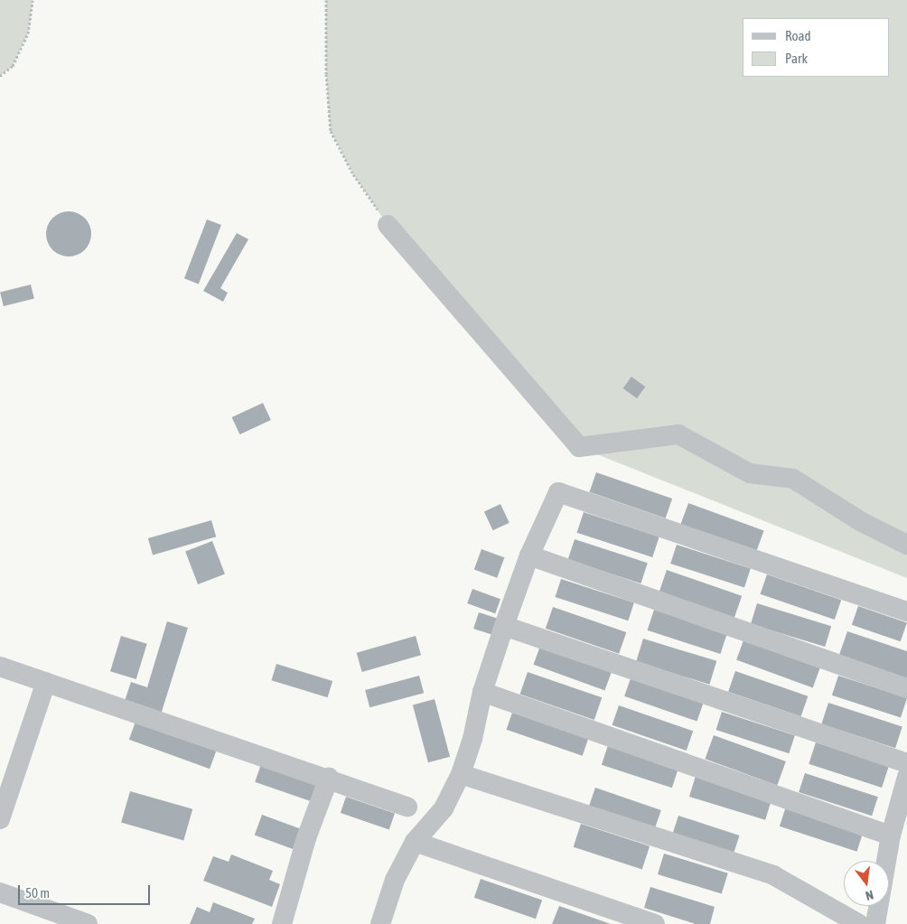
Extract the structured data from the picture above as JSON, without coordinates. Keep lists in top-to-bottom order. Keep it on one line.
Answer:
{"legend":["Road","Park"],"scale_bar":"50 m","north":"bottom"}
